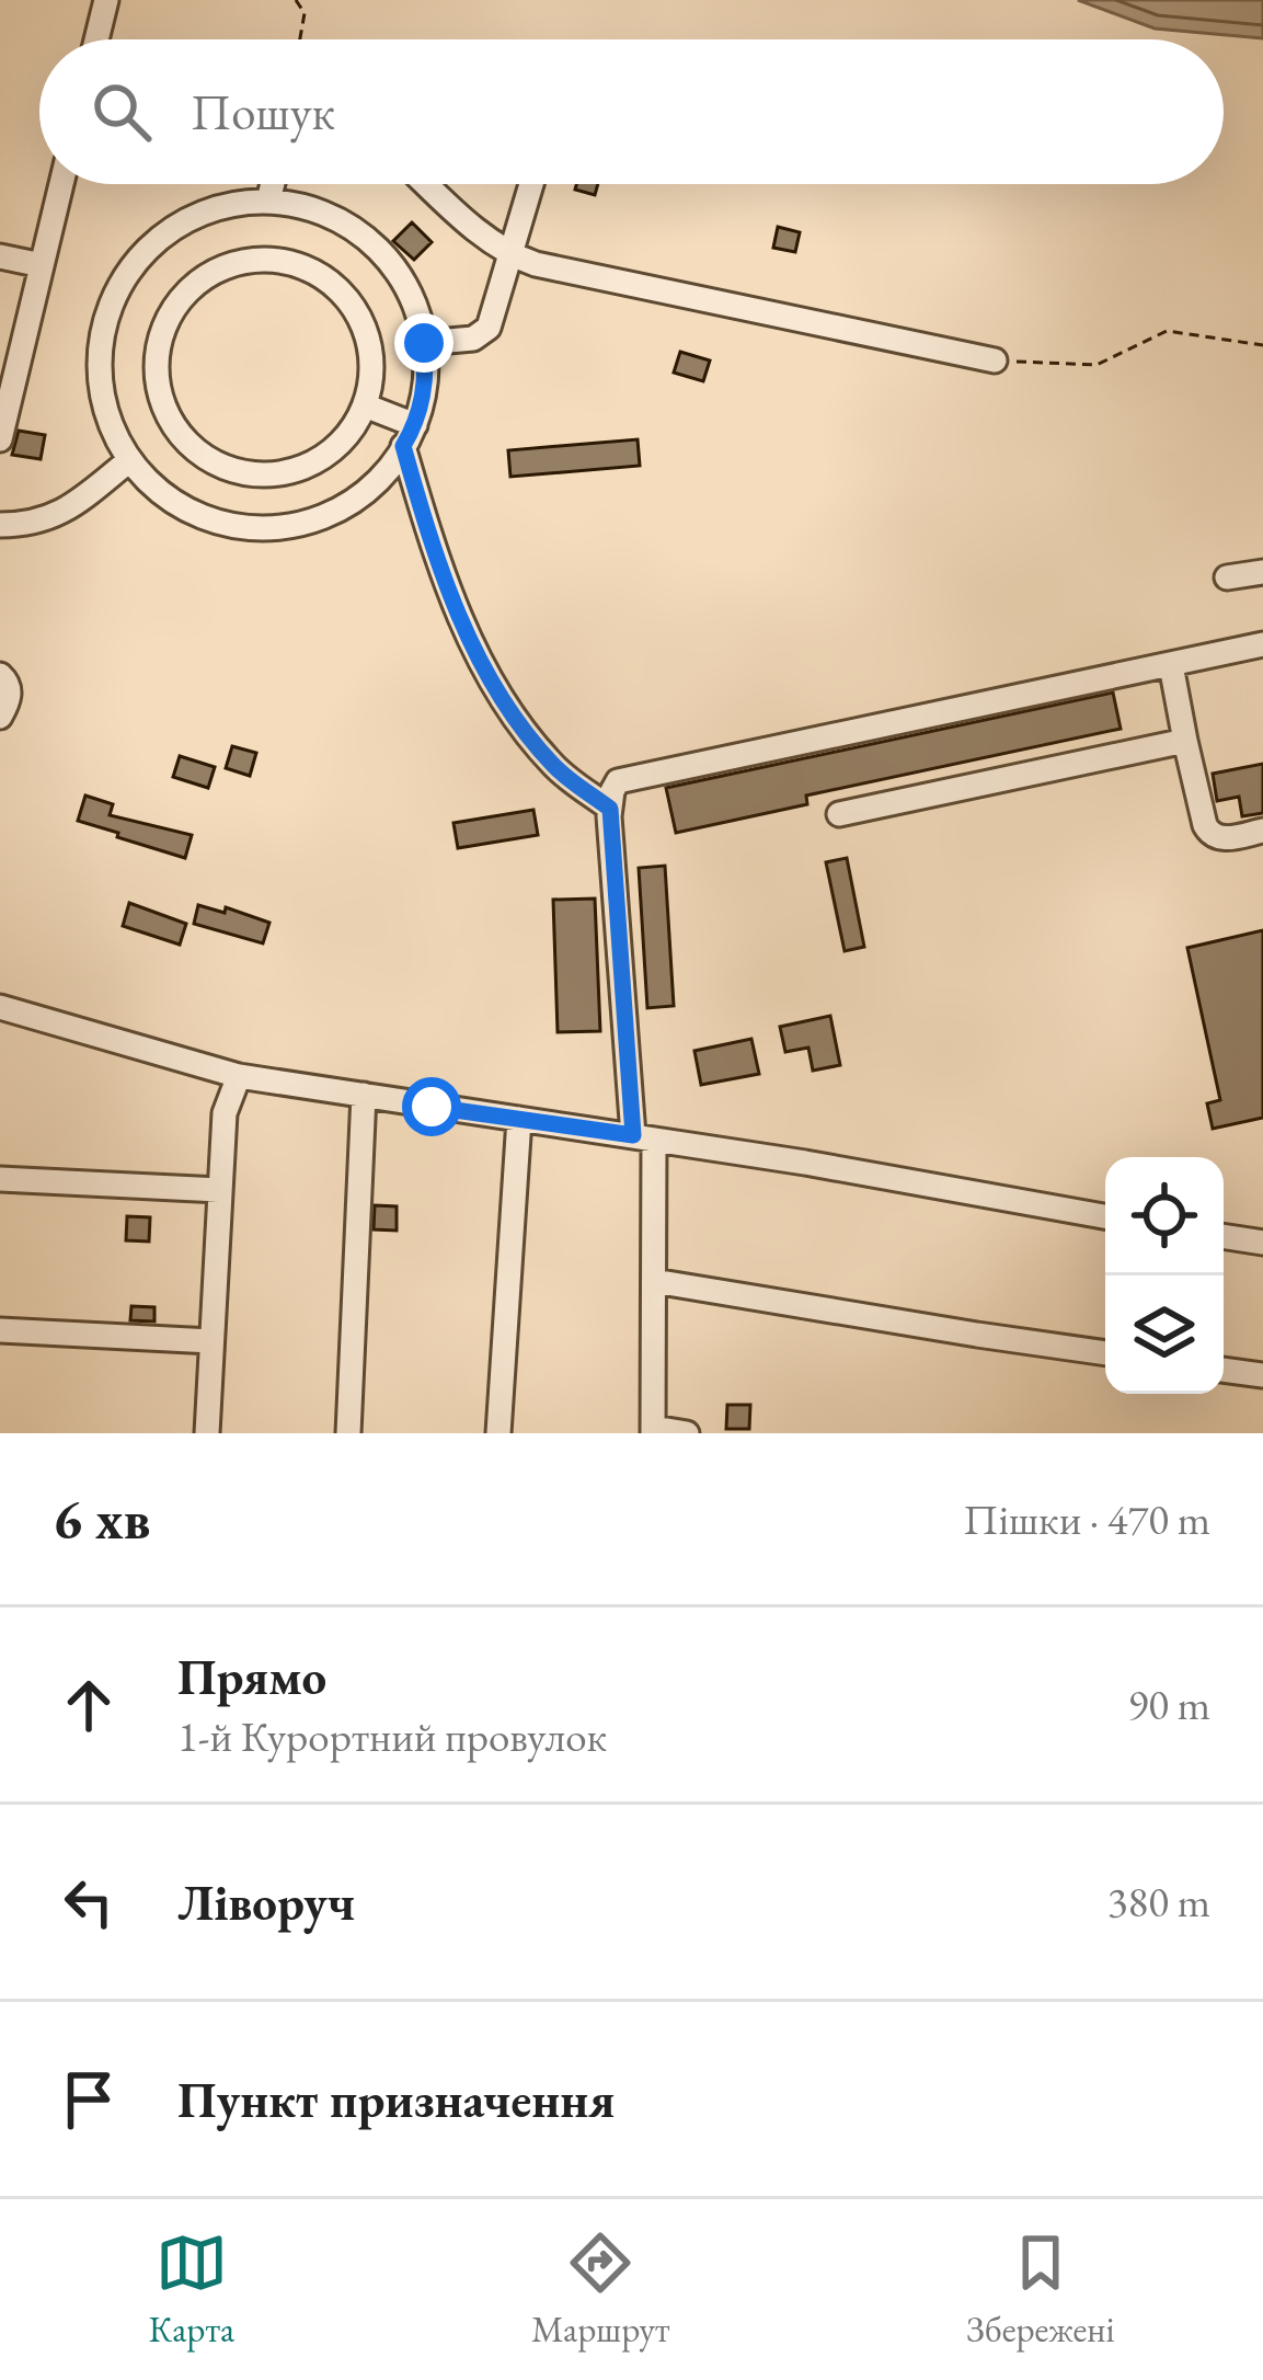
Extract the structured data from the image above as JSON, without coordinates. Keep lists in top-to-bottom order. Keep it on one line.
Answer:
{"page":{"search":"Пошук","heading":["6 хв","Пішки · 470 m"],"list":[["Прямо","1-й Курортний провулок","90 m"],["Ліворуч","380 m"],"Пункт призначення"],"nav":["Карта","Маршрут","Збережені"]}}
